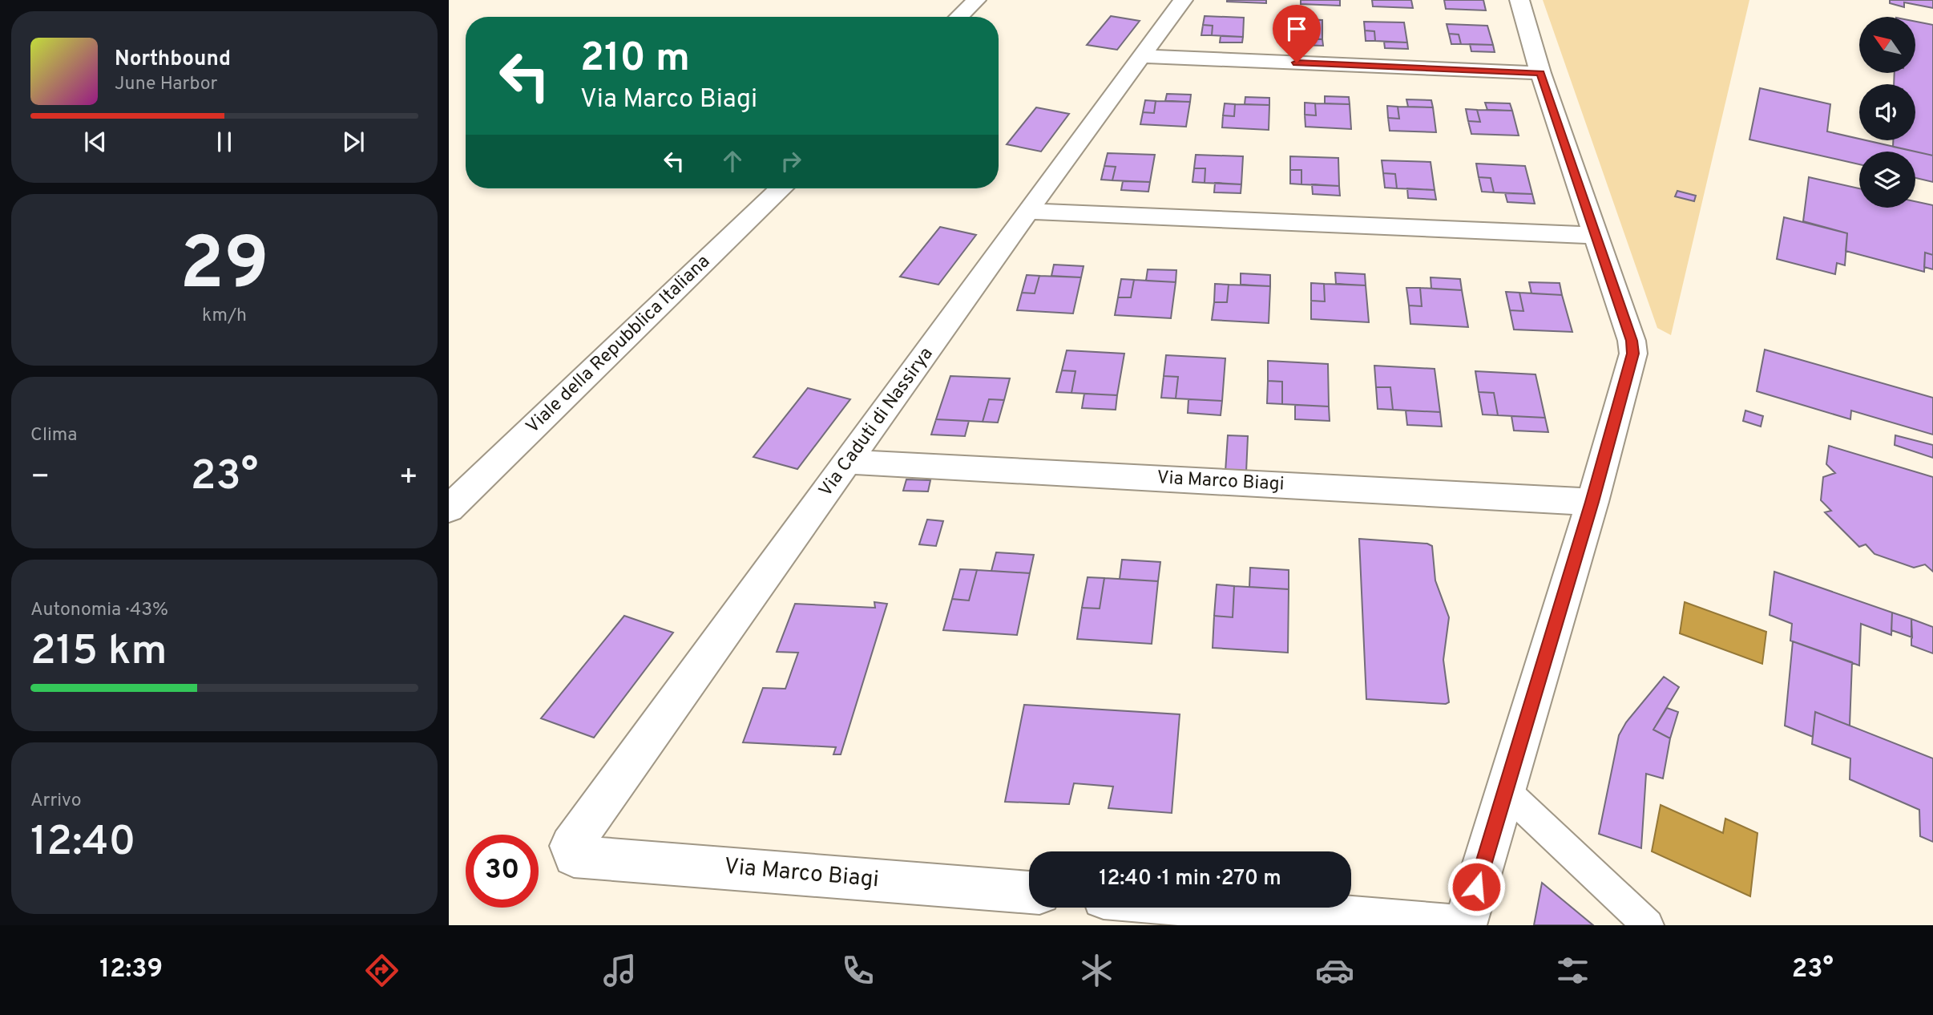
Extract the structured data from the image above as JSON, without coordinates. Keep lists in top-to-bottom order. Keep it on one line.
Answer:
{"streets":{"street":["Viale della Repubblica Italiana","Via Caduti di Nassirya","Via Marco Biagi"]},"crossings":[["Via Caduti di Nassirya","Via Marco Biagi"]],"north":"top left","page":{"turn":["210 m","Via Marco Biagi"],"song":["Northbound","June Harbor"],"tile":[["29","km/h"],"Clima",["Autonomia · 43%","215 km"],["Arrivo","12:40"]],"heat":["−","23°","+"],"limit":"30","trip":"12:40 · 1 min · 270 m","tabs":["12:39","23°"]}}
